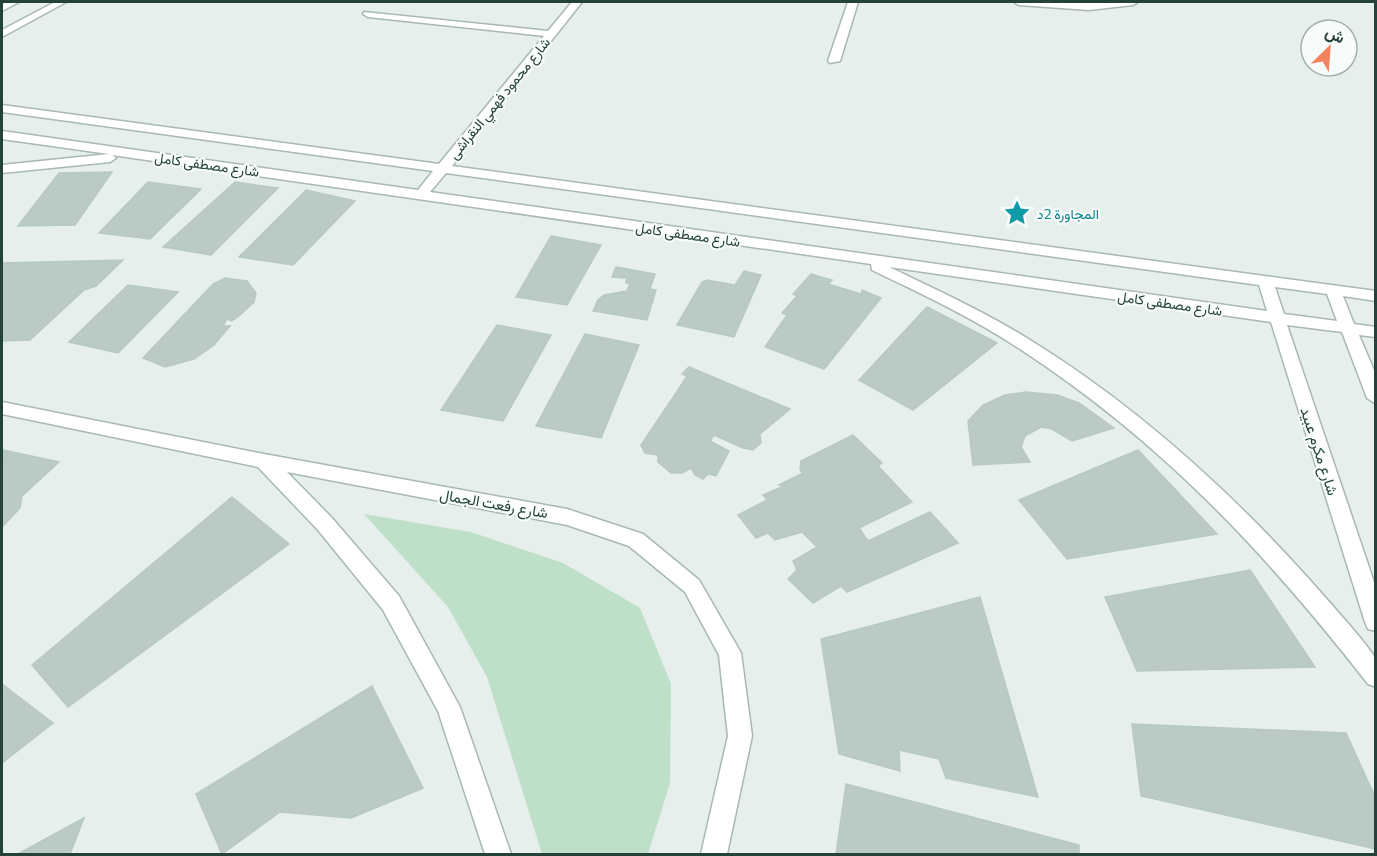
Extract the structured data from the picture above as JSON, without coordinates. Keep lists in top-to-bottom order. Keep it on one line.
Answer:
{"streets":{"street":["شارع محمود فهمي النقراشى","شارع مصطفى كامل","شارع مكرم عبيد","شارع رفعت الجمال"]},"crossings":[["شارع محمود فهمي النقراشى","شارع مصطفى كامل"],["شارع مصطفى كامل","شارع مكرم عبيد"]],"places":{"place":["المجاورة 2د"]},"north":"top right"}
